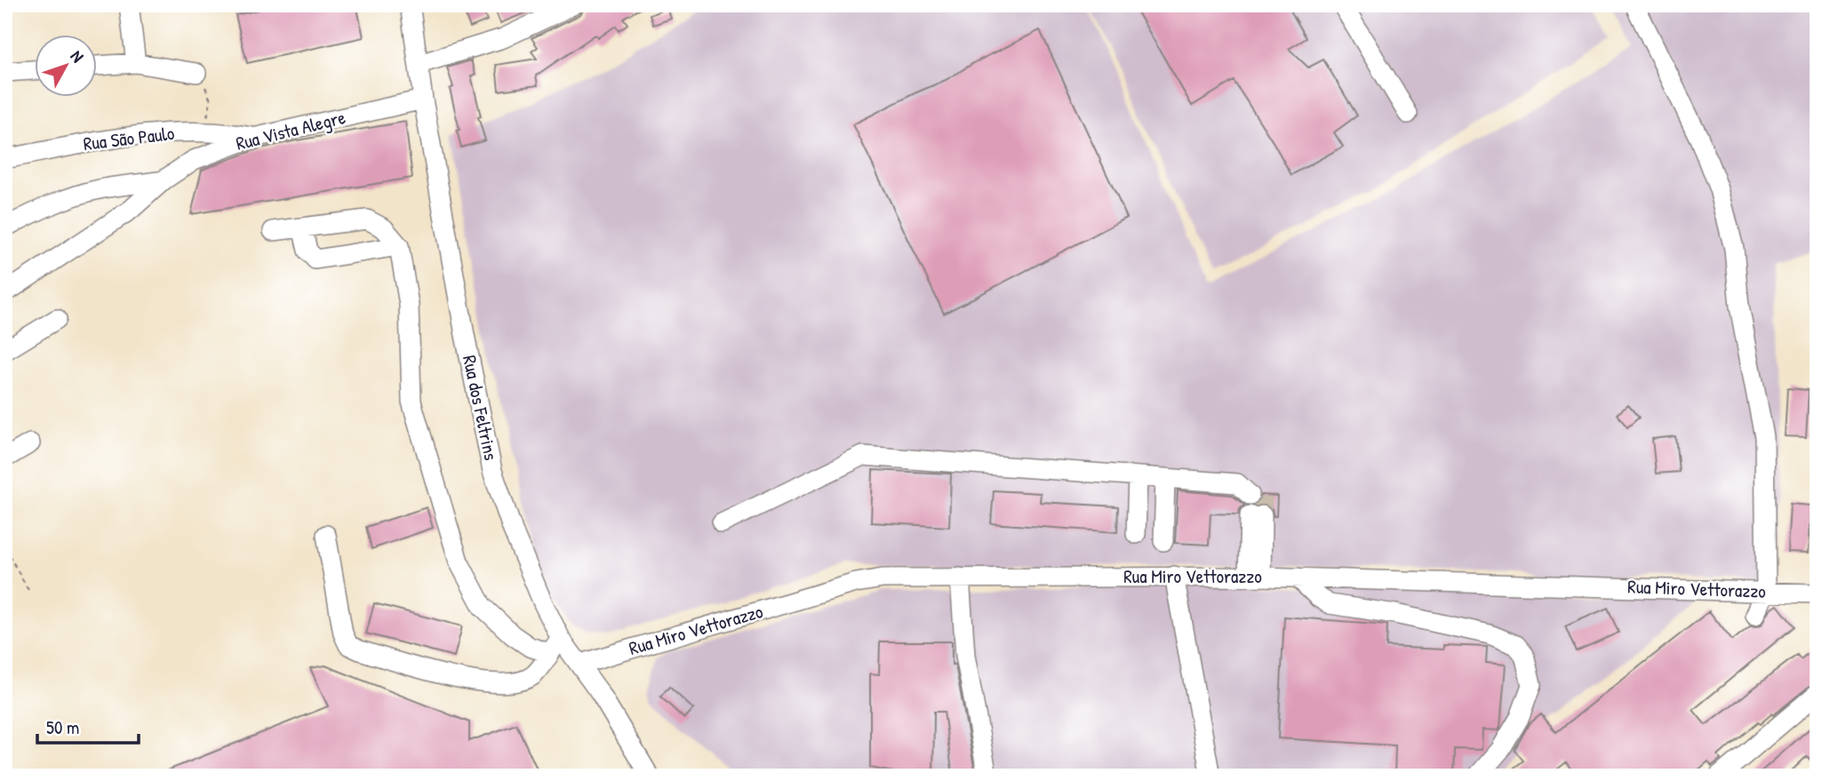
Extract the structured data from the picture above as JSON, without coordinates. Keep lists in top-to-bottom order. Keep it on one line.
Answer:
{"streets":{"street":["Rua Vista Alegre","Rua São Paulo","Rua dos Feltrins","Rua Miro Vettorazzo"]},"crossings":[["Rua Vista Alegre","Rua São Paulo"],["Rua Vista Alegre","Rua dos Feltrins"],["Rua dos Feltrins","Rua Miro Vettorazzo"]],"scale_bar":"50 m","north":"top right"}
